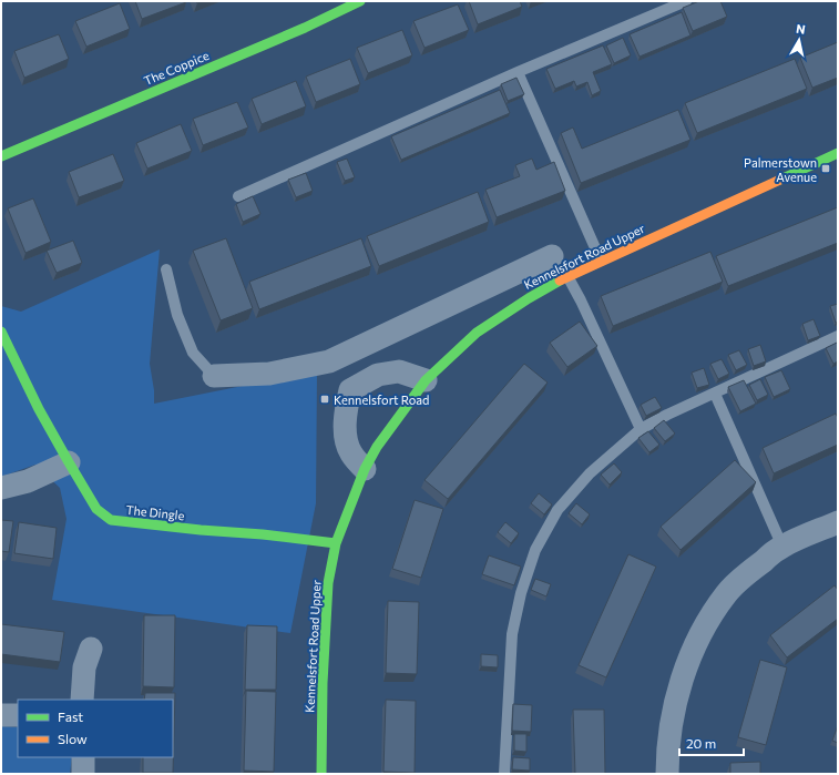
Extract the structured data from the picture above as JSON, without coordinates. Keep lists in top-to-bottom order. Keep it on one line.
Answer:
{"streets":{"street":["The Coppice","Kennelsfort Road Upper","The Dingle"]},"crossings":[["Kennelsfort Road Upper","The Dingle"]],"places":{"transit":["Palmerstown Avenue","Kennelsfort Road"]},"legend":["Fast","Slow"],"scale_bar":"20 m","north":"top"}
